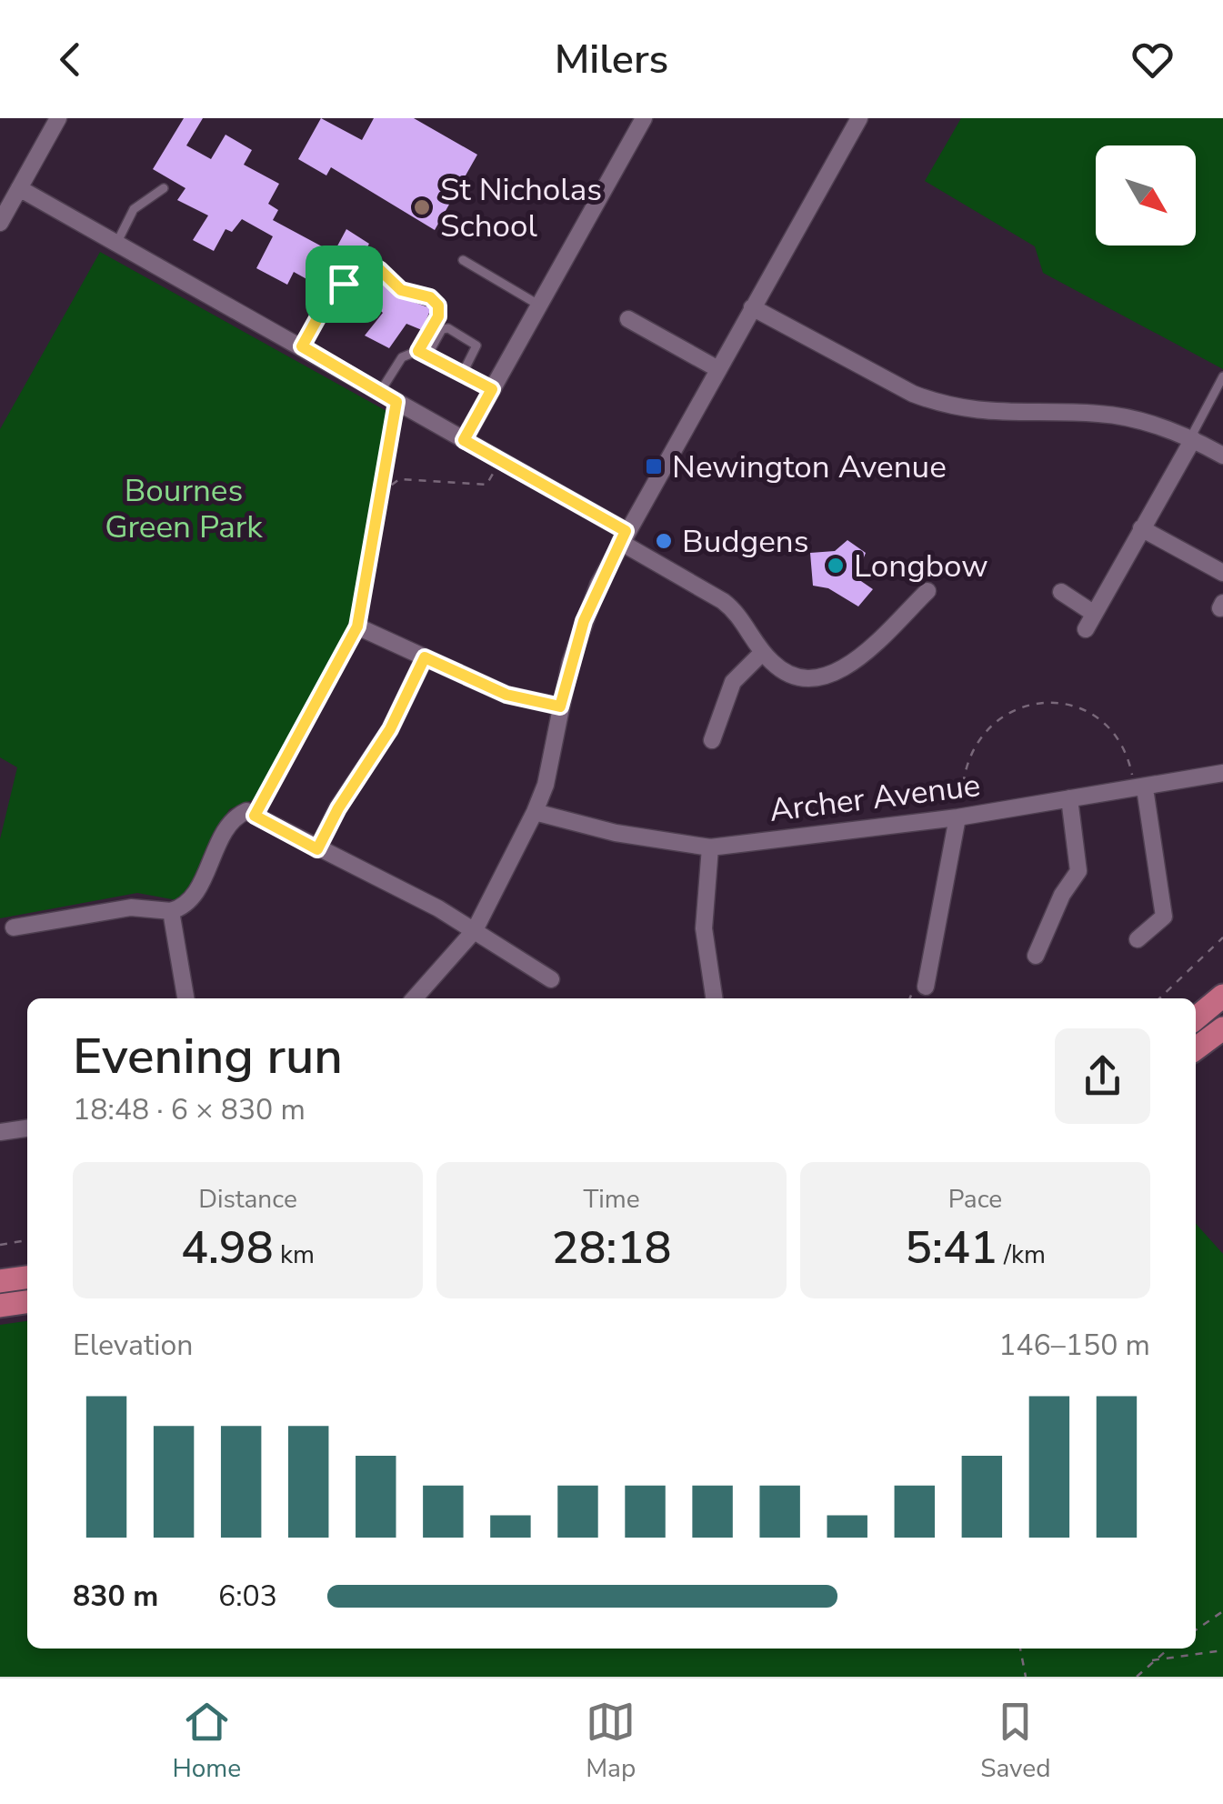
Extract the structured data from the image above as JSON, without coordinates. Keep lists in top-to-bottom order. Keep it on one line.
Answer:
{"streets":{"street":["Archer Avenue"]},"parks":["Bournes Green Park"],"places":{"other":["St Nicholas School","Budgens","Longbow"],"transit":["Newington Avenue"]},"north":"bottom right","page":{"header":"Milers","heading":["Evening run","18:48 · 6 × 830 m"],"stats":[["Distance","4.98 km"],["Time","28:18"],["Pace","5:41 /km"]],"chart":["Elevation","146–150 m"],"list":[{"name":"830 m","note":"6:03"}],"tabs":["Home","Map","Saved"]}}
